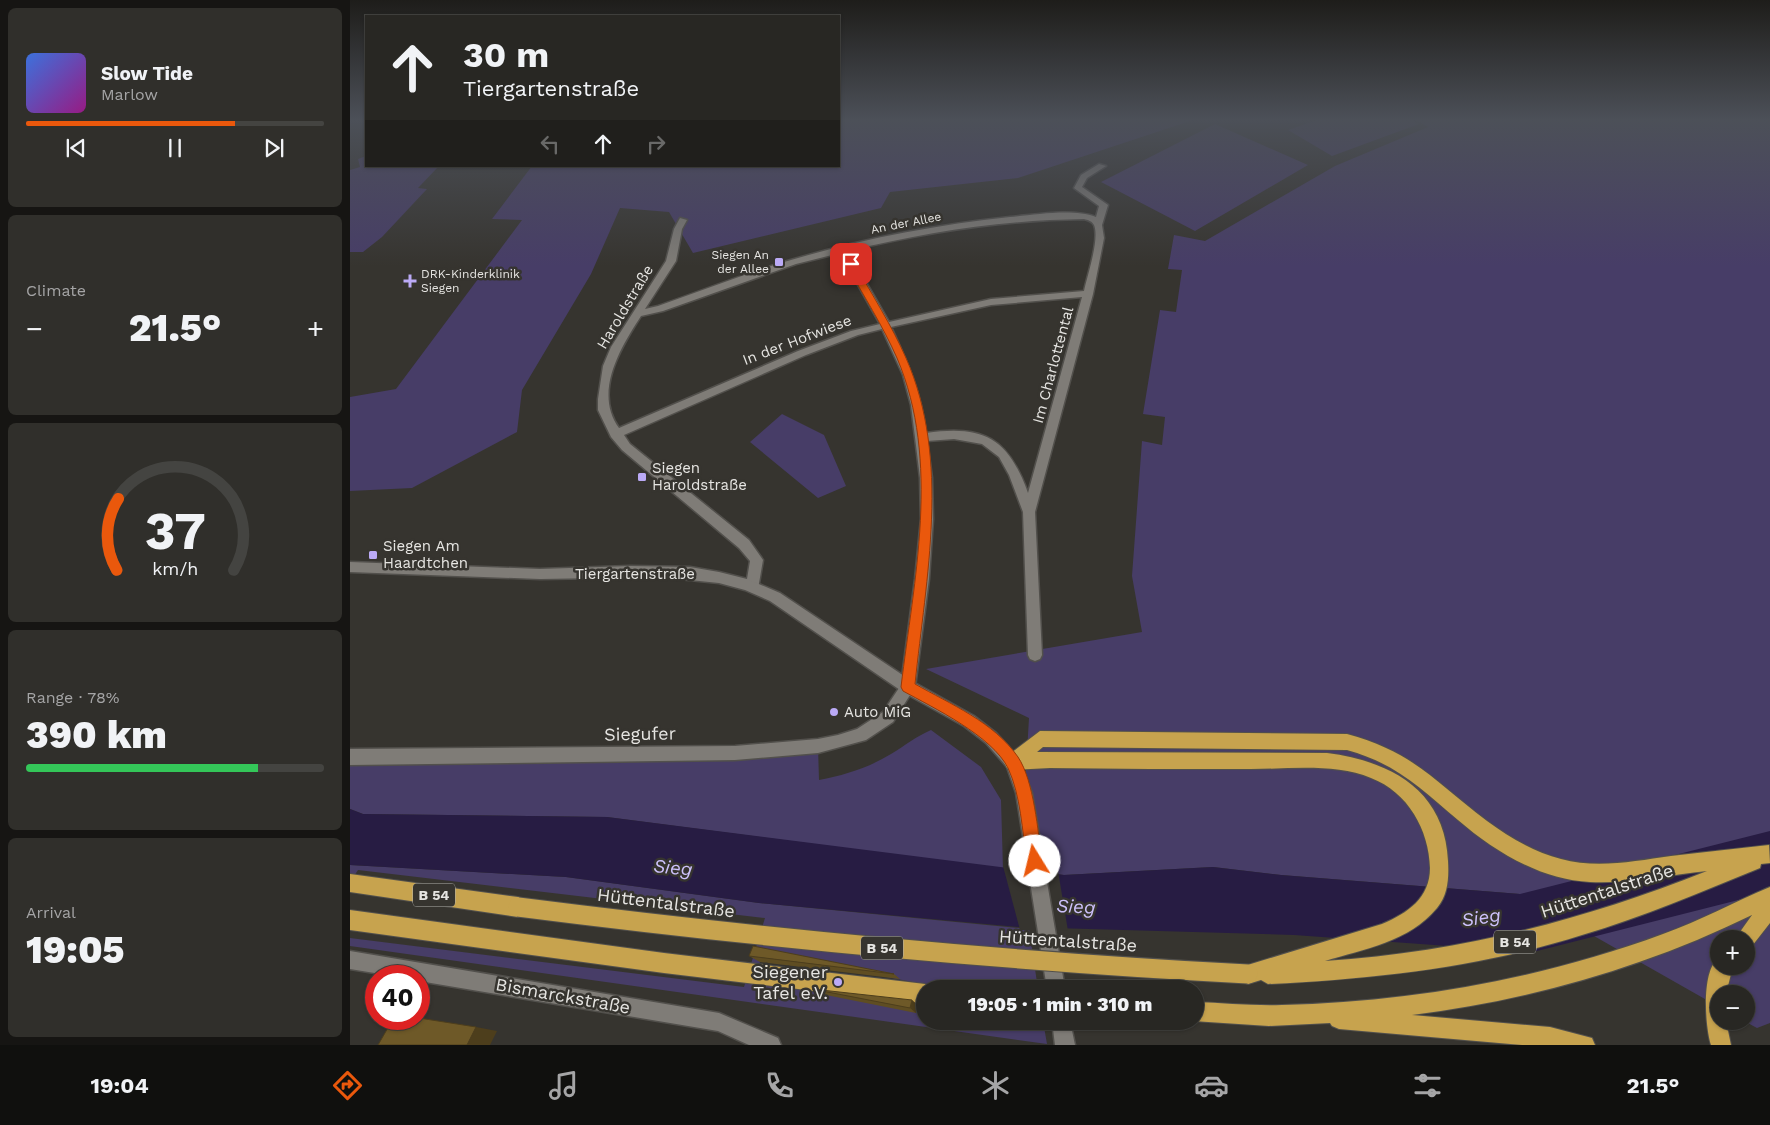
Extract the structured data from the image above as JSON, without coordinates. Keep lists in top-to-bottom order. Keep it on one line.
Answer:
{"streets":{"highway":["Hüttentalstraße","B 54"],"street":["An der Allee","Haroldstraße","In der Hofwiese","Im Charlottental","Tiergartenstraße","Siegufer","Bismarckstraße"]},"crossings":[["An der Allee","Haroldstraße"],["An der Allee","Im Charlottental"],["Haroldstraße","In der Hofwiese"],["Haroldstraße","Tiergartenstraße"],["In der Hofwiese","Im Charlottental"],["Tiergartenstraße","Siegufer"]],"water":["Sieg"],"places":{"transit":["Siegen An der Allee","Siegen Haroldstraße","Siegen Am Haardtchen"],"health":["DRK-Kinderklinik Siegen"],"other":["Auto MiG","Siegener Tafel e.V."]},"page":{"turn":["30 m","Tiergartenstraße"],"song":["Slow Tide","Marlow"],"tile":["Climate",["Range · 78%","390 km"],["Arrival","19:05"]],"heat":["−","21.5°","+"],"map_buttons":["+","−"],"limit":"40","trip":"19:05 · 1 min · 310 m","tabs":["19:04","21.5°"],"gauge":["37","km/h"]}}
